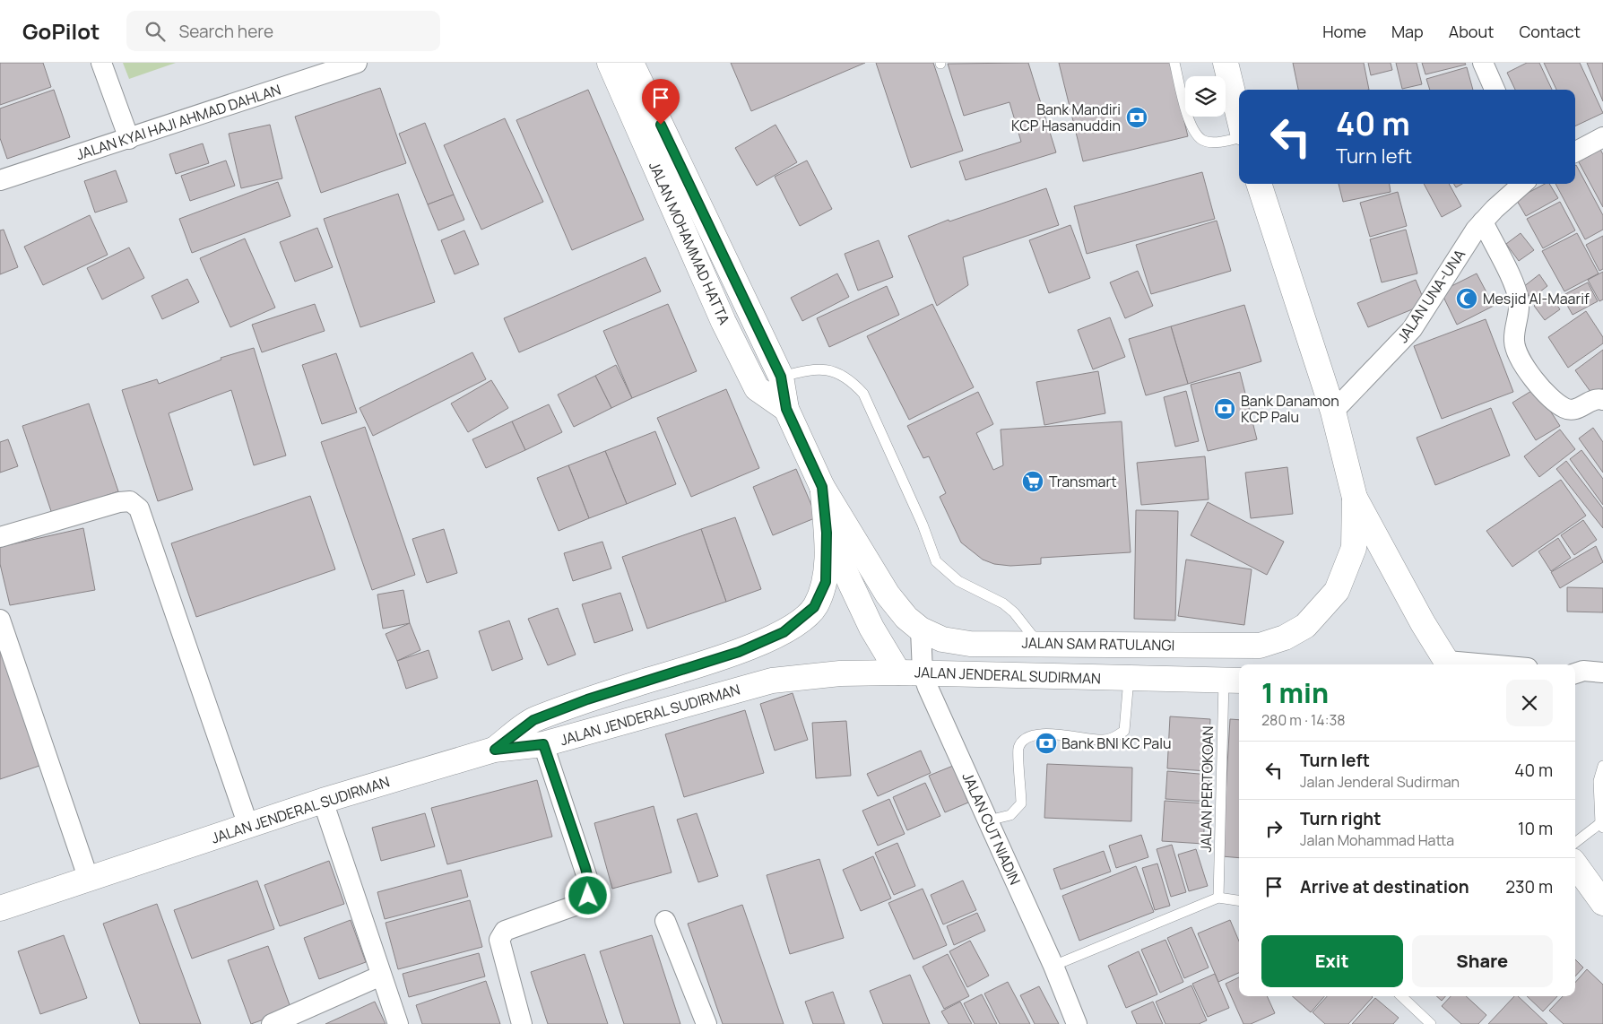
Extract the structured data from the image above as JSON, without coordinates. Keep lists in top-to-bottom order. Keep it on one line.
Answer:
{"streets":{"main road":["JALAN MOHAMMAD HATTA","JALAN SAM RATULANGI","JALAN JENDERAL SUDIRMAN"],"street":["JALAN KYAI HAJI AHMAD DAHLAN","JALAN UNA-UNA","JALAN CUT NIADIN"],"lane":["JALAN PERTOKOAN"]},"crossings":[["JALAN MOHAMMAD HATTA","JALAN SAM RATULANGI"],["JALAN MOHAMMAD HATTA","JALAN JENDERAL SUDIRMAN"],["JALAN SAM RATULANGI","JALAN CUT NIADIN"],["JALAN JENDERAL SUDIRMAN","JALAN PERTOKOAN"],["JALAN JENDERAL SUDIRMAN","JALAN CUT NIADIN"]],"places":{"bank":["Bank Mandiri KCP Hasanuddin","Bank Danamon KCP Palu","Bank BNI KC Palu"],"mosque":["Mesjid Al-Maarif"],"supermarket":["Transmart"]},"page":{"header":"GoPilot","search":"Search here","nav":["Home","Map","About","Contact"],"turn":["40 m","Turn left"],"heading":["1 min","280 m · 14:38"],"list":[{"name":"Turn left","note":"Jalan Jenderal Sudirman","value":"40 m"},{"name":"Turn right","note":"Jalan Mohammad Hatta","value":"10 m"},{"name":"Arrive at destination","value":"230 m"}],"buttons":["Exit","Share"]}}
